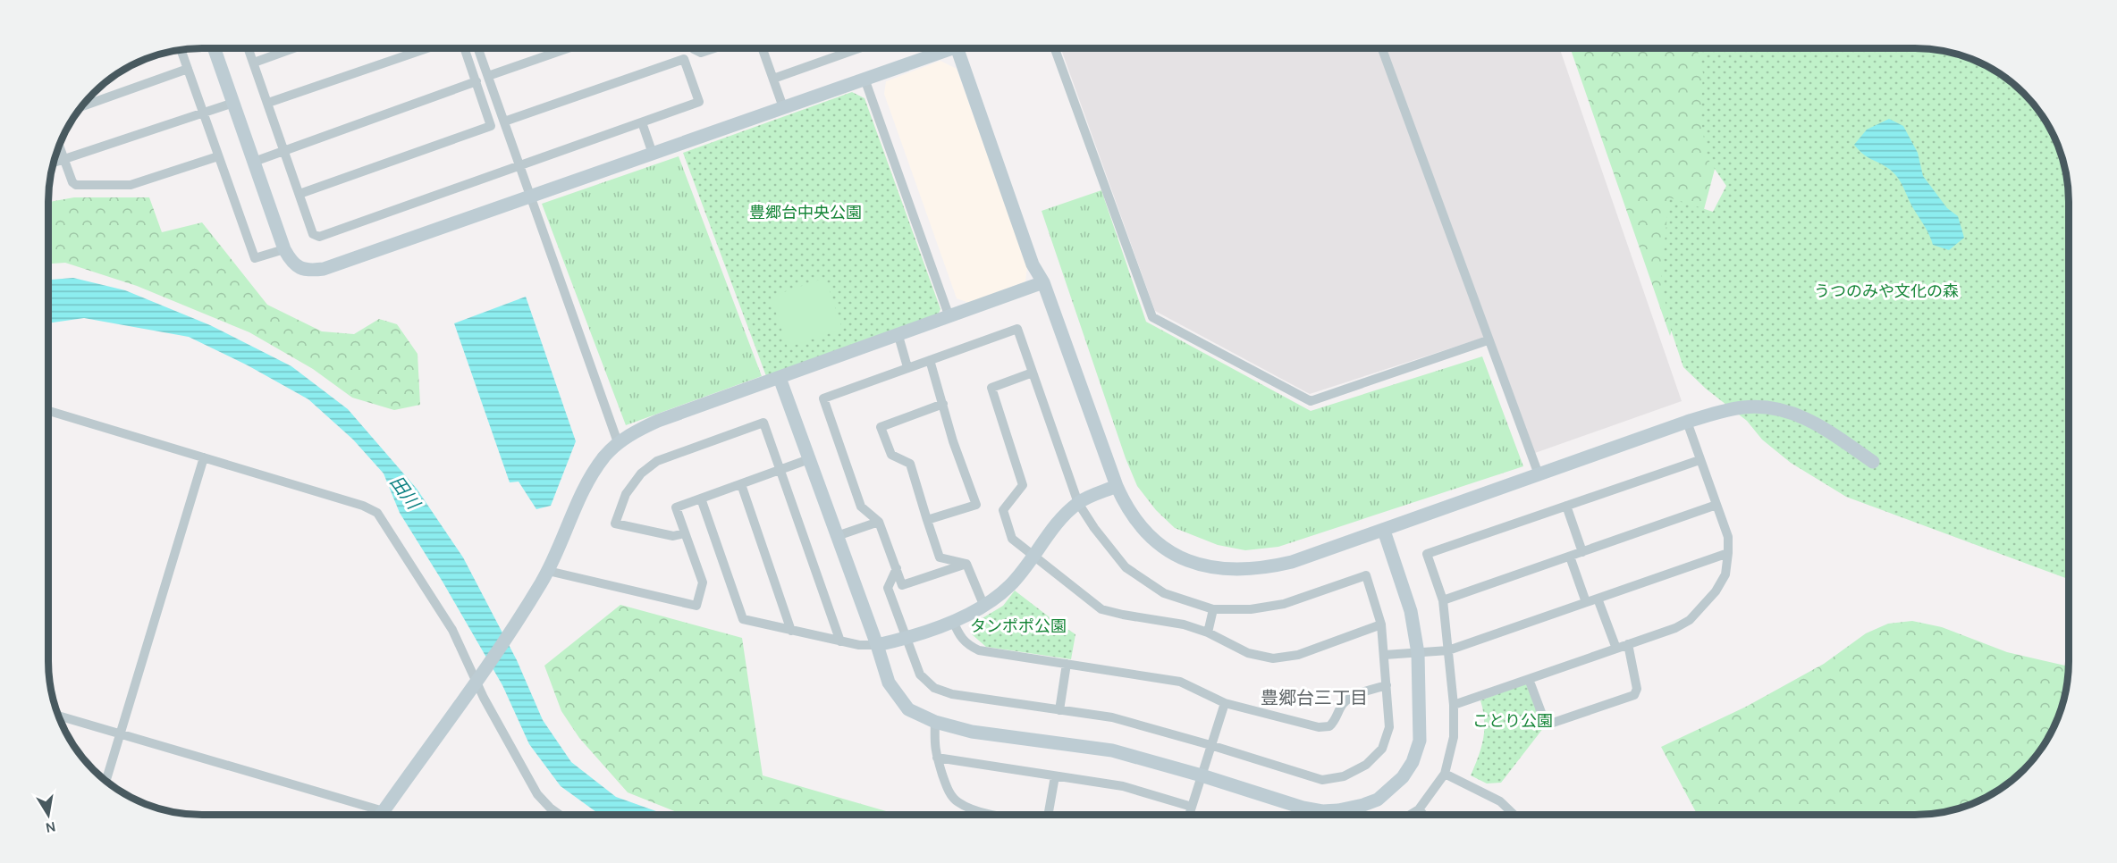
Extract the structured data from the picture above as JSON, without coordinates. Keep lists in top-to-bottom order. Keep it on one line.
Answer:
{"districts":["豊郷台三丁目"],"water":["田川"],"parks":["豊郷台中央公園","うつのみや文化の森","タンポポ公園","ことり公園"],"north":"bottom"}
